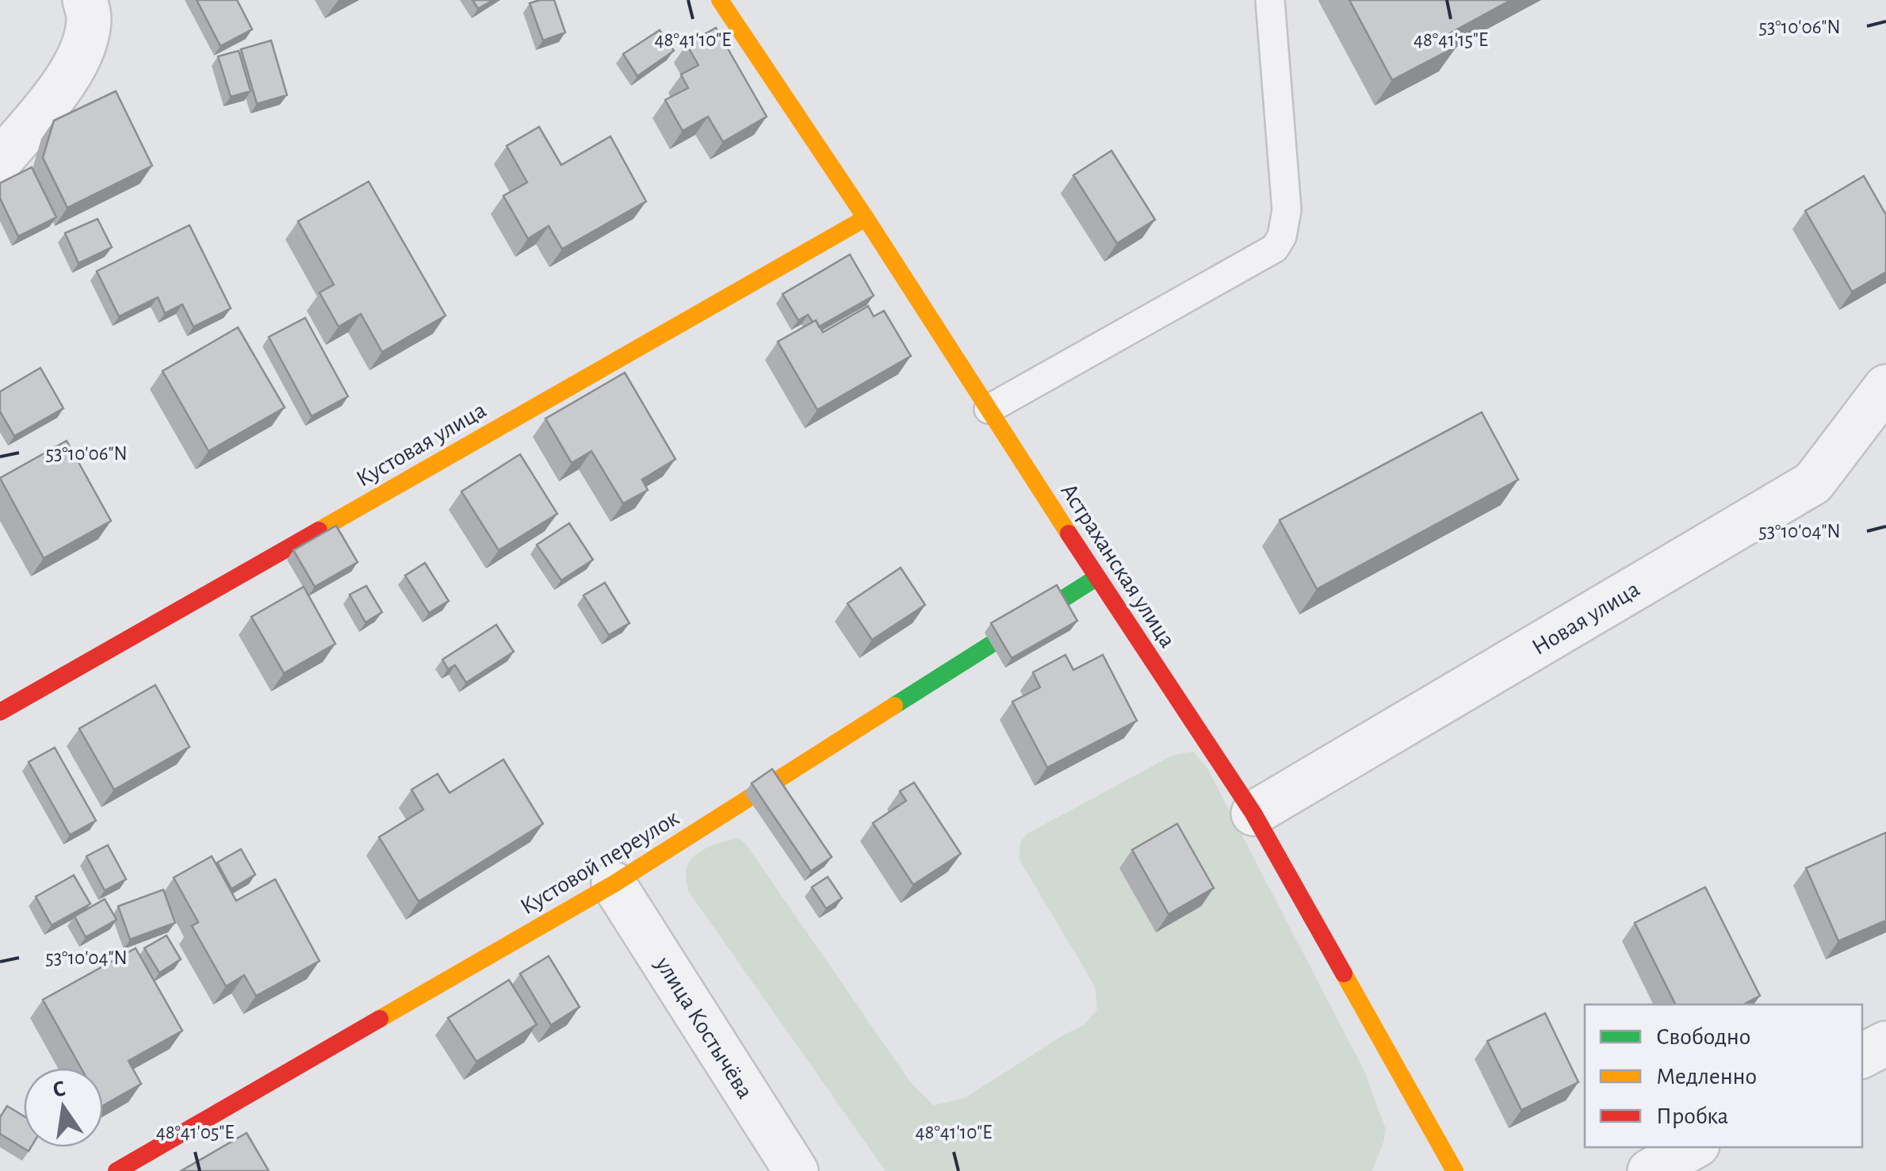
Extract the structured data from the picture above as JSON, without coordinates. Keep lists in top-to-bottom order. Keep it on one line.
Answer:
{"streets":{"street":["Кустовая улица","Астраханская улица","Новая улица","Кустовой переулок","улица Костычёва"]},"crossings":[["Кустовая улица","Астраханская улица"],["Астраханская улица","Новая улица"],["Астраханская улица","Кустовой переулок"],["Кустовой переулок","улица Костычёва"]],"legend":["Свободно","Медленно","Пробка"],"north":"top","coordinates":["53°10'06\"N","48°41'10\"E","48°41'15\"E","53°10'04\"N","48°41'05\"E"]}
